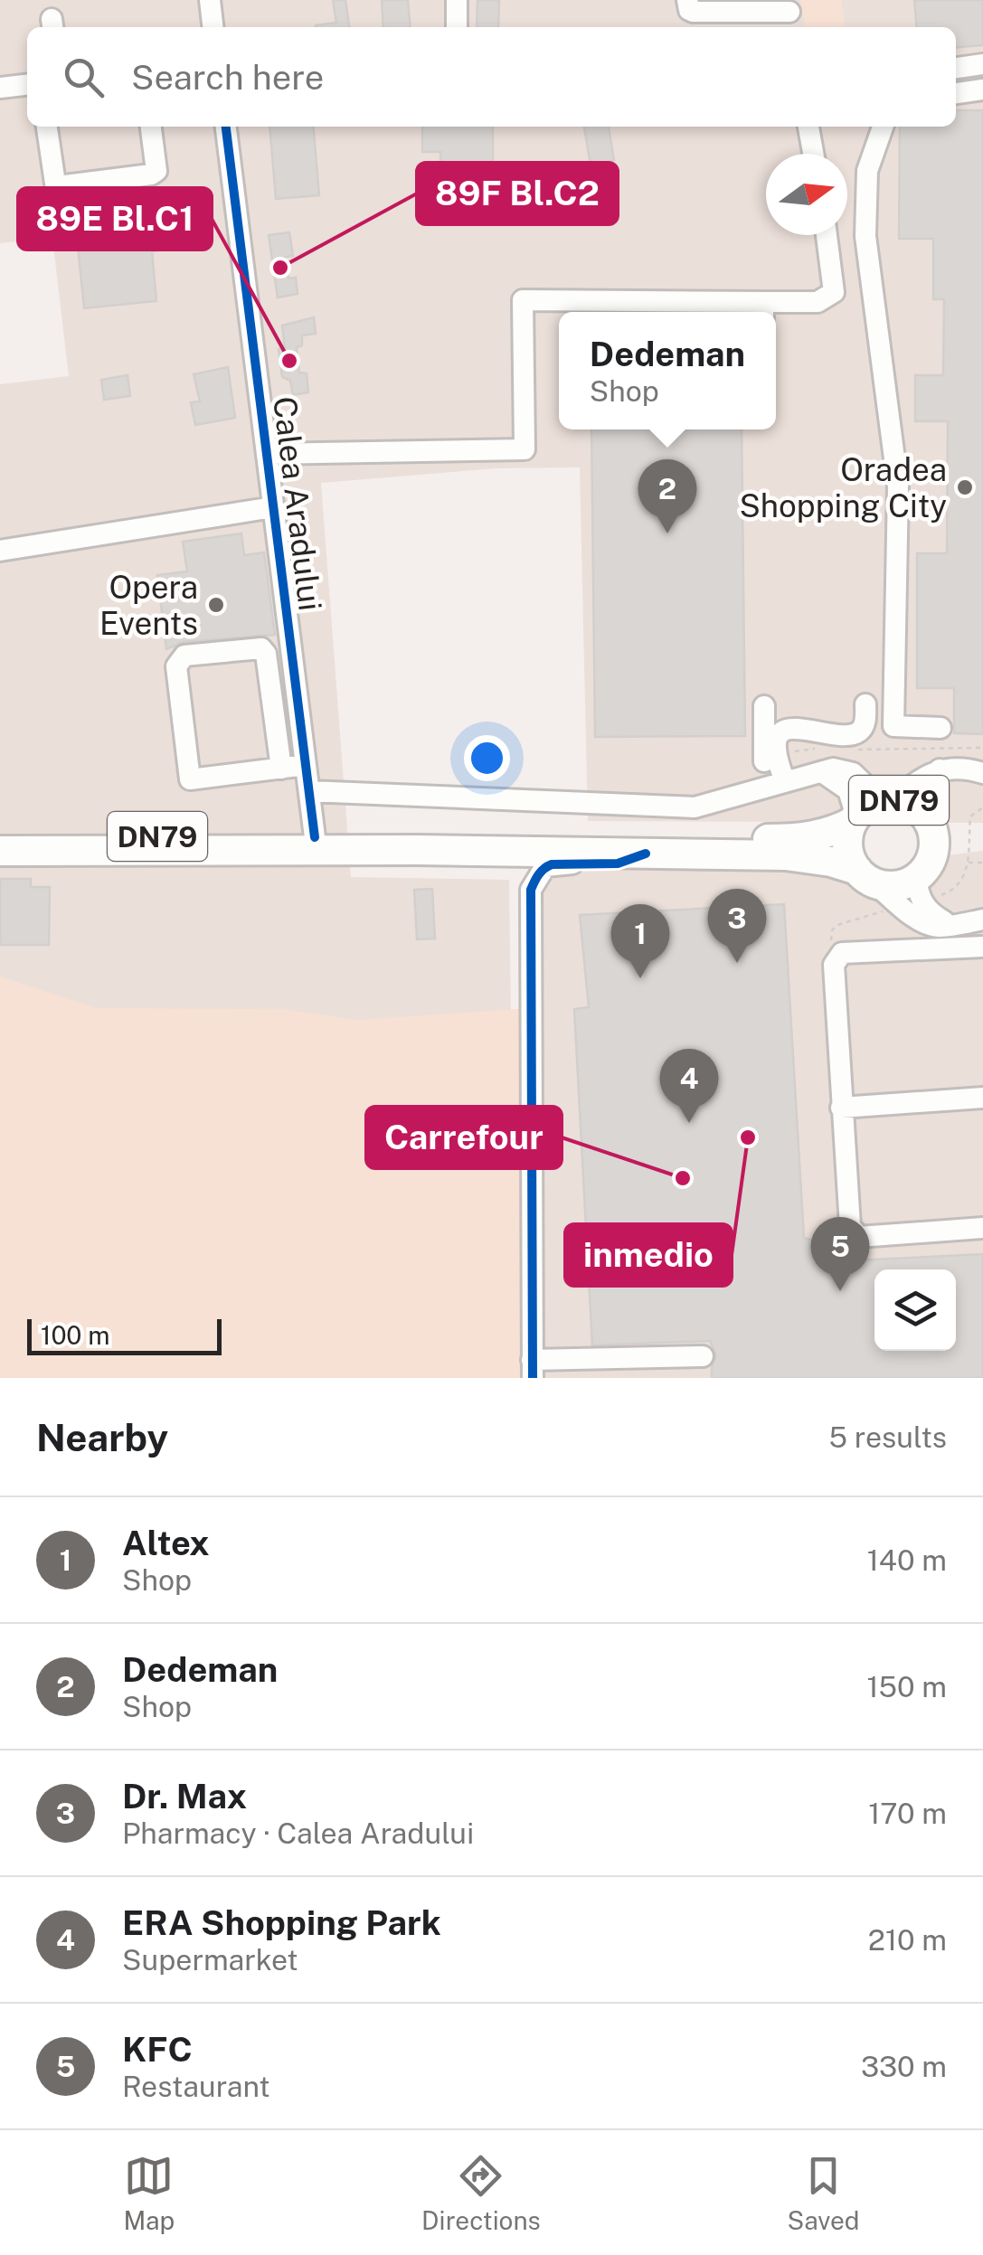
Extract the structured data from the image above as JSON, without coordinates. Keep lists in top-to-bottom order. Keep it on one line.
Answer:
{"streets":{"highway":["DN79"],"street":["Calea Aradului"]},"crossings":[["Calea Aradului","DN79"]],"places":["89F Bl.C2","89E Bl.C1","Oradea Shopping City","Opera Events","inmedio","Carrefour"],"scale_bar":"100 m","north":"right","page":{"search":"Search here","popup":["Dedeman","Shop"],"pins":["2","3","1","4","5"],"scale":"100 m","heading":["Nearby","5 results"],"list":[{"mark":"1","name":"Altex","note":"Shop","value":"140 m"},{"mark":"2","name":"Dedeman","note":"Shop","value":"150 m"},{"mark":"3","name":"Dr. Max","note":"Pharmacy · Calea Aradului","value":"170 m"},{"mark":"4","name":"ERA Shopping Park","note":"Supermarket","value":"210 m"},{"mark":"5","name":"KFC","note":"Restaurant","value":"330 m"}],"nav":["Map","Directions","Saved"]}}
